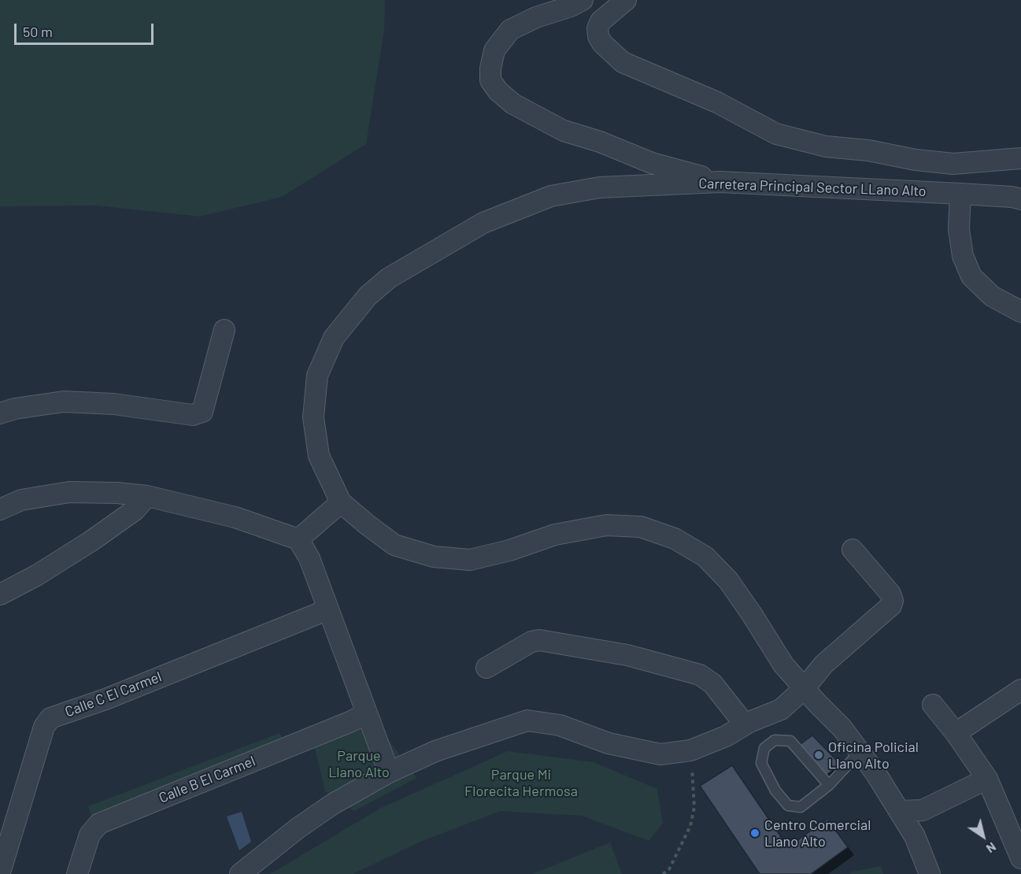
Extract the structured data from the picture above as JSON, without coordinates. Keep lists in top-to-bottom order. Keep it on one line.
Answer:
{"streets":{"street":["Carretera Principal Sector LLano Alto","Calle C El Carmel","Calle B El Carmel"]},"parks":["Parque Llano Alto","Parque Mi Florecita Hermosa"],"places":["Oficina Policial Llano Alto","Centro Comercial Llano Alto"],"scale_bar":"50 m","north":"bottom right"}
